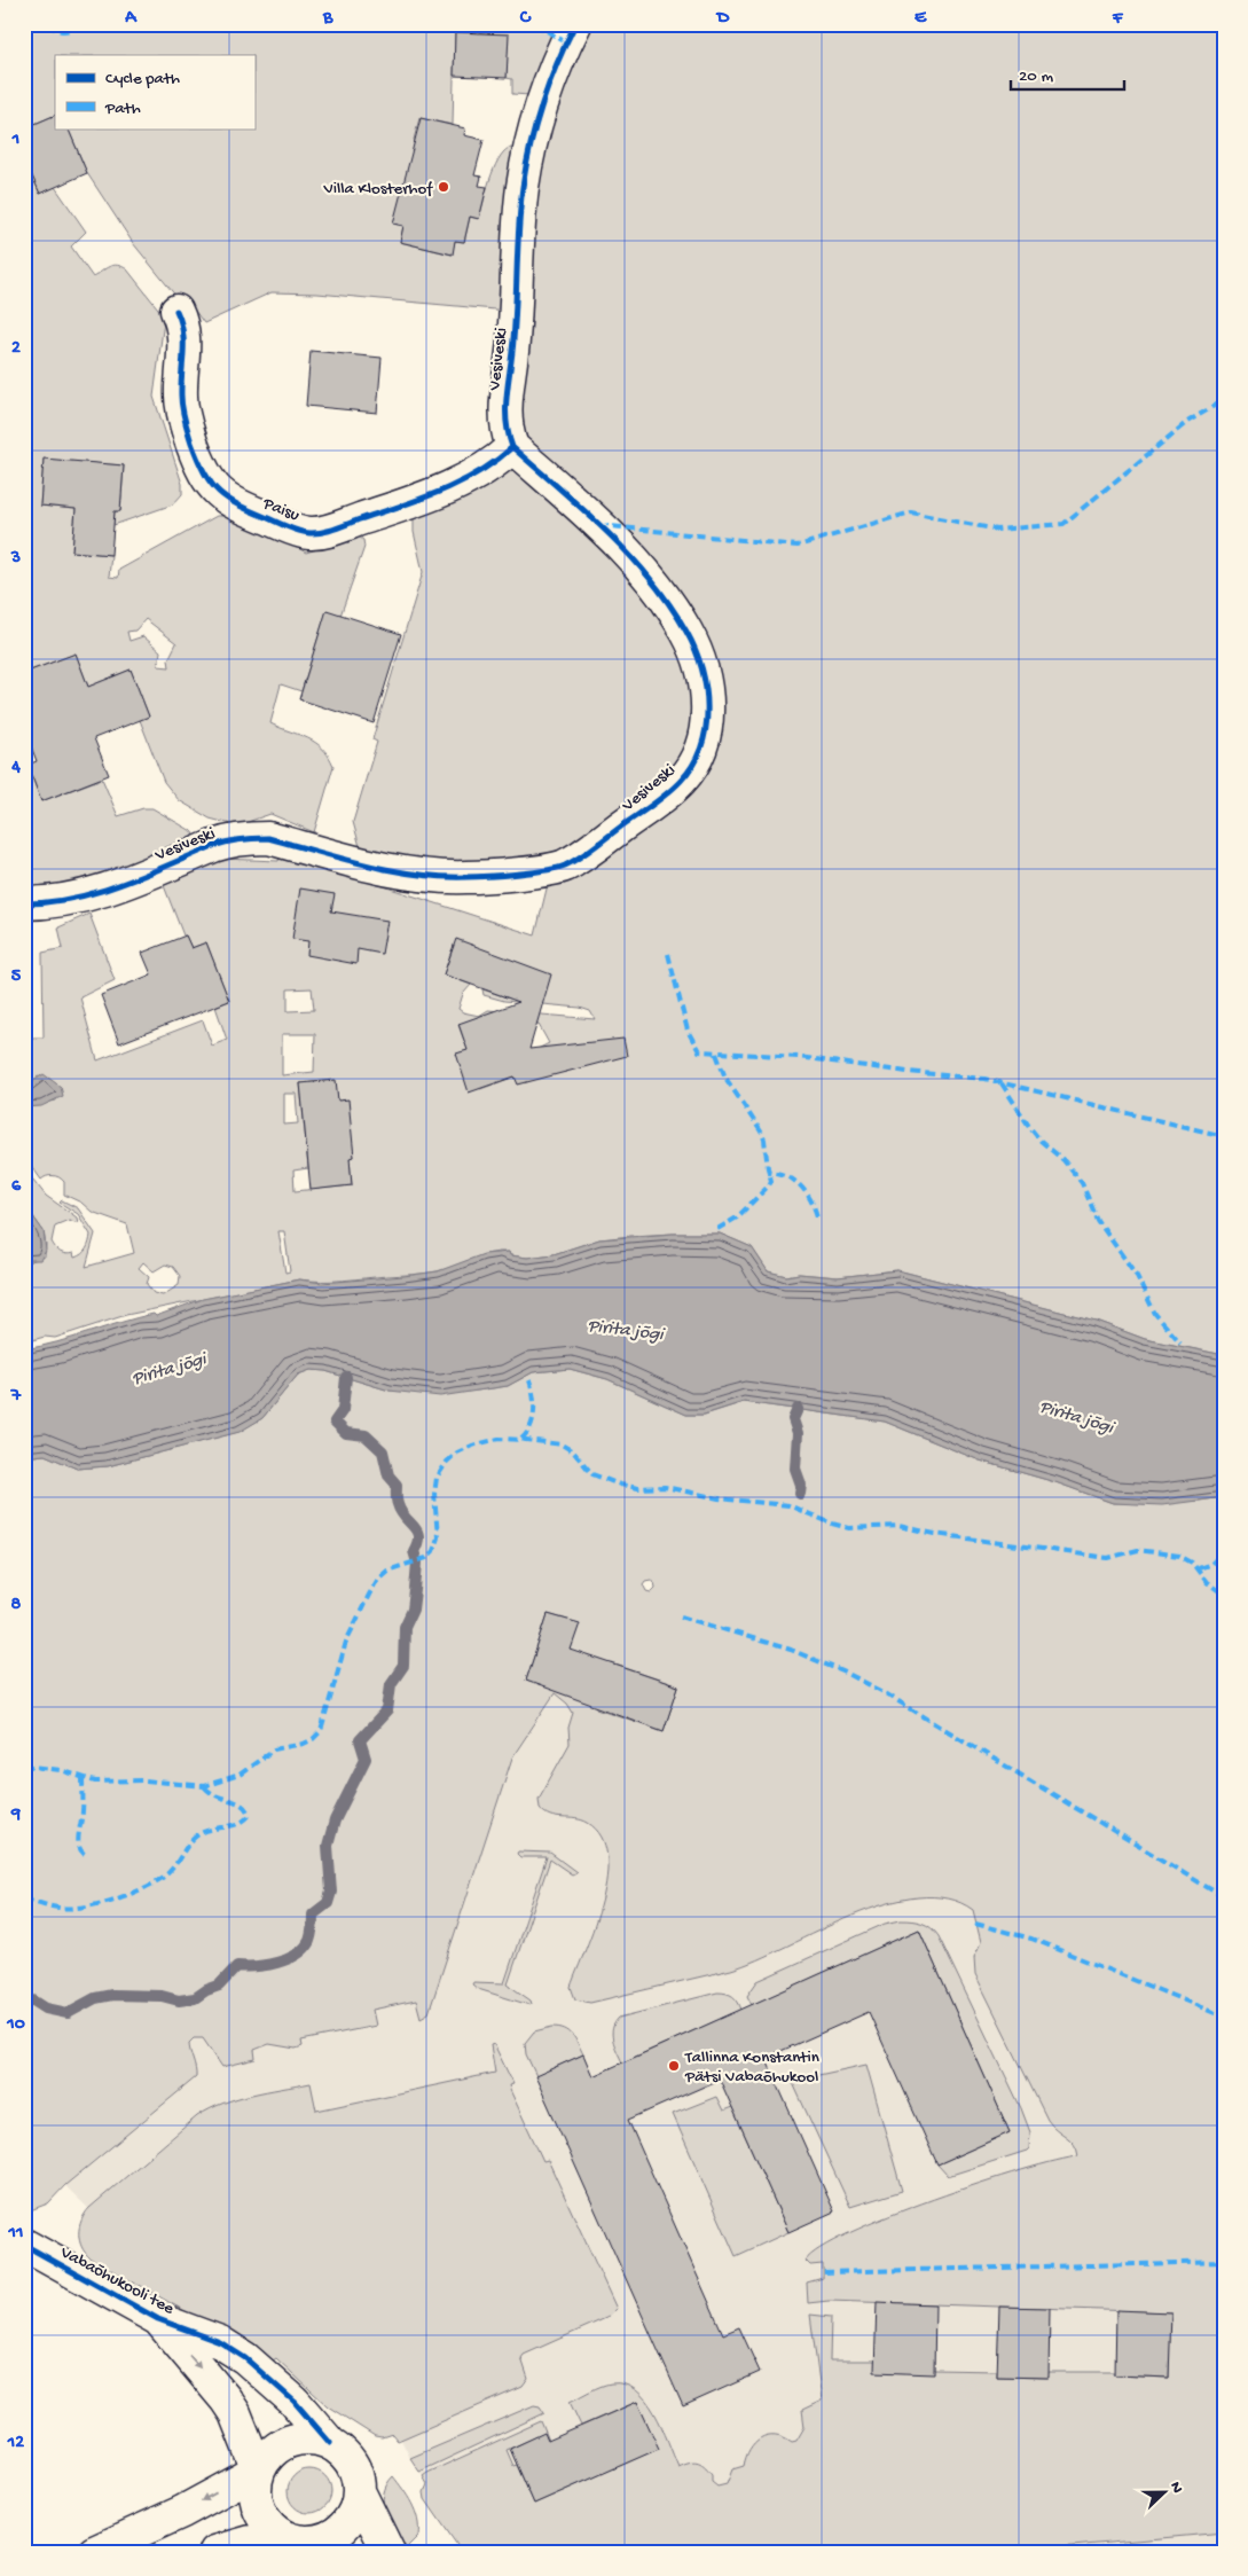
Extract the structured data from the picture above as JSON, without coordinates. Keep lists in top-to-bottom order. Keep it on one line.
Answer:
{"streets":{"street":["Vesiveski","Paisu","Vabaõhukooli tee"]},"crossings":[["Vesiveski","Paisu"]],"water":["Pirita jõgi"],"places":["Villa Klosterhof","Tallinna Konstantin Pätsi Vabaõhukool"],"legend":["Cycle path","Path"],"scale_bar":"20 m","north":"right","grid":{"columns":["A","B","C","D","E","F"],"rows":["1","2","3","4","5","6","7","8","9","10","11","12"]}}
